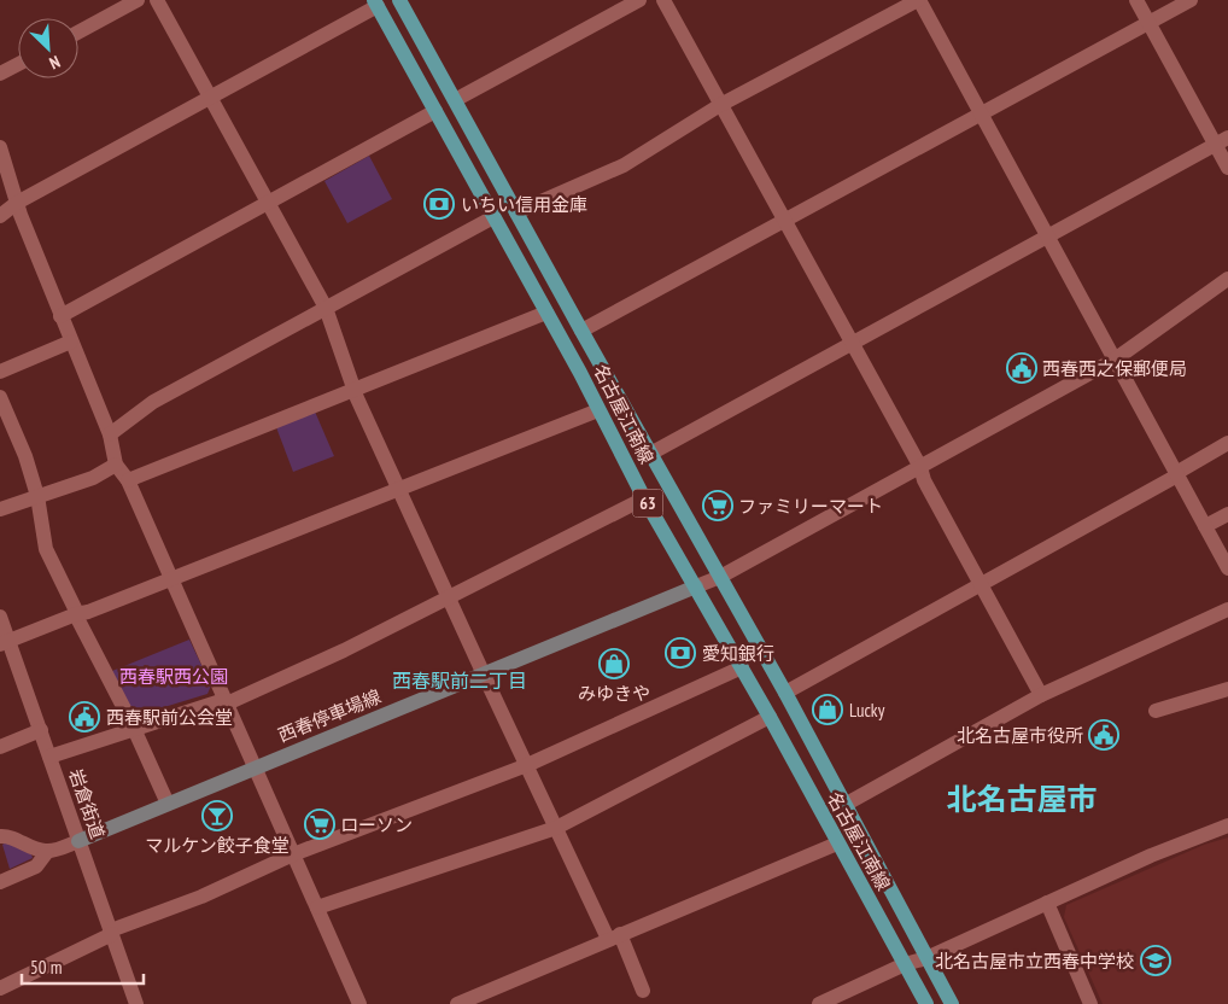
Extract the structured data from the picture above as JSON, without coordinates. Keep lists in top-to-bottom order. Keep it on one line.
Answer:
{"streets":{"main road":["名古屋江南線","63","西春停車場線"],"street":["岩倉街道"]},"crossings":[["名古屋江南線","西春停車場線"],["西春停車場線","岩倉街道"]],"districts":["西春駅前二丁目","北名古屋市"],"parks":["西春駅西公園"],"places":{"bank":["いちい信用金庫","愛知銀行"],"public building":["西春西之保郵便局","西春駅前公会堂","北名古屋市役所"],"supermarket":["ファミリーマート","ローソン"],"shop":["みゆきや","Lucky"],"bar":["マルケン餃子食堂"],"school or university":["北名古屋市立西春中学校"]},"scale_bar":"50 m","north":"bottom right"}
